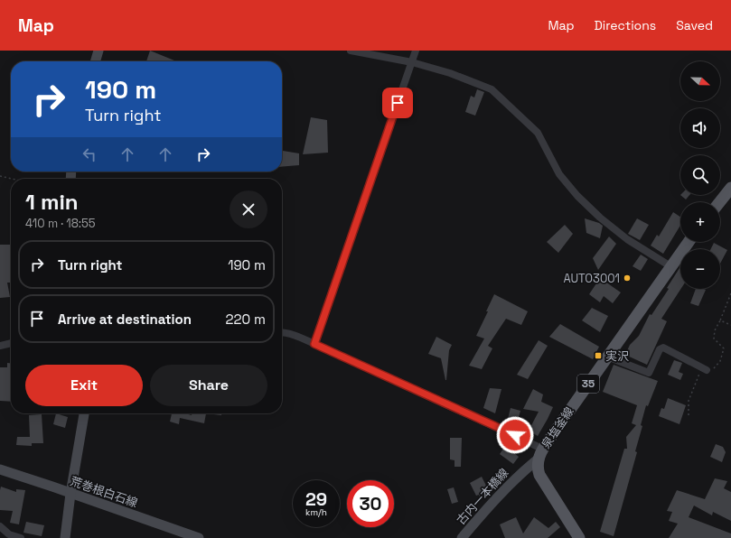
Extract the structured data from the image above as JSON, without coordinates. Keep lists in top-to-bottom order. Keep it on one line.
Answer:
{"streets":{"main road":["35","泉塩釜線"],"street":["荒巻根白石線","古内一本橋線"]},"crossings":[["泉塩釜線","古内一本橋線"]],"places":{"other":["AUTO3001"],"transit":["実沢"]},"north":"right","page":{"header":"Map","nav":["Map","Directions","Saved"],"map_buttons":["+","−"],"turn":["190 m","Turn right"],"heading":["1 min","410 m · 18:55"],"list":[{"name":"Turn right","value":"190 m"},{"name":"Arrive at destination","value":"220 m"}],"buttons":["Exit","Share"],"speed":"29 km/h","limit":"30"}}
